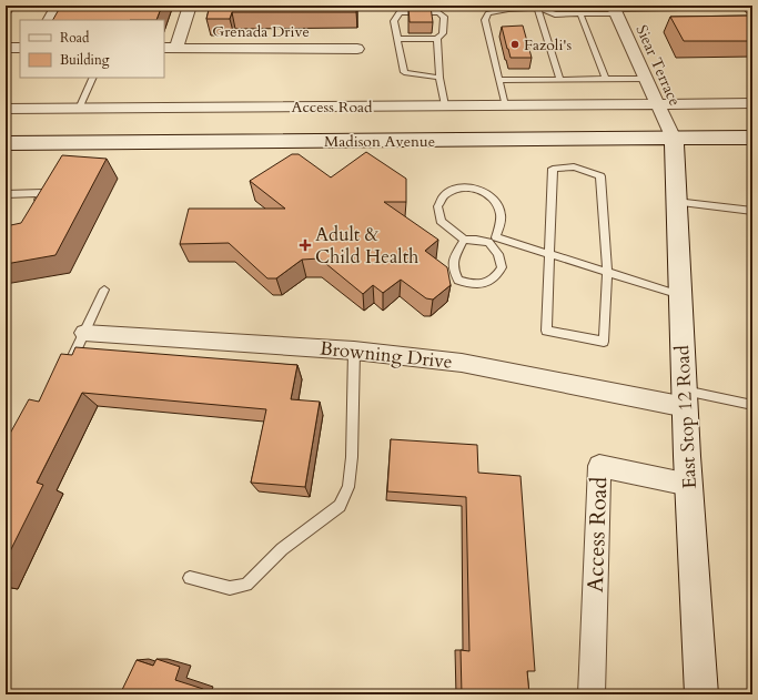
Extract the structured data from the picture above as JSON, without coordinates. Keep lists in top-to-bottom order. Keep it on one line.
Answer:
{"streets":{"main road":["Madison Avenue","East Stop 12 Road"],"street":["Grenada Drive","Siear Terrace","Access Road","Browning Drive"]},"crossings":[["Siear Terrace","Access Road"],["Siear Terrace","Madison Avenue"],["Siear Terrace","East Stop 12 Road"],["Access Road","East Stop 12 Road"],["Madison Avenue","East Stop 12 Road"],["Browning Drive","East Stop 12 Road"]],"places":{"other":["Fazoli's"],"health":["Adult & Child Health"]},"legend":["Road","Building"]}
